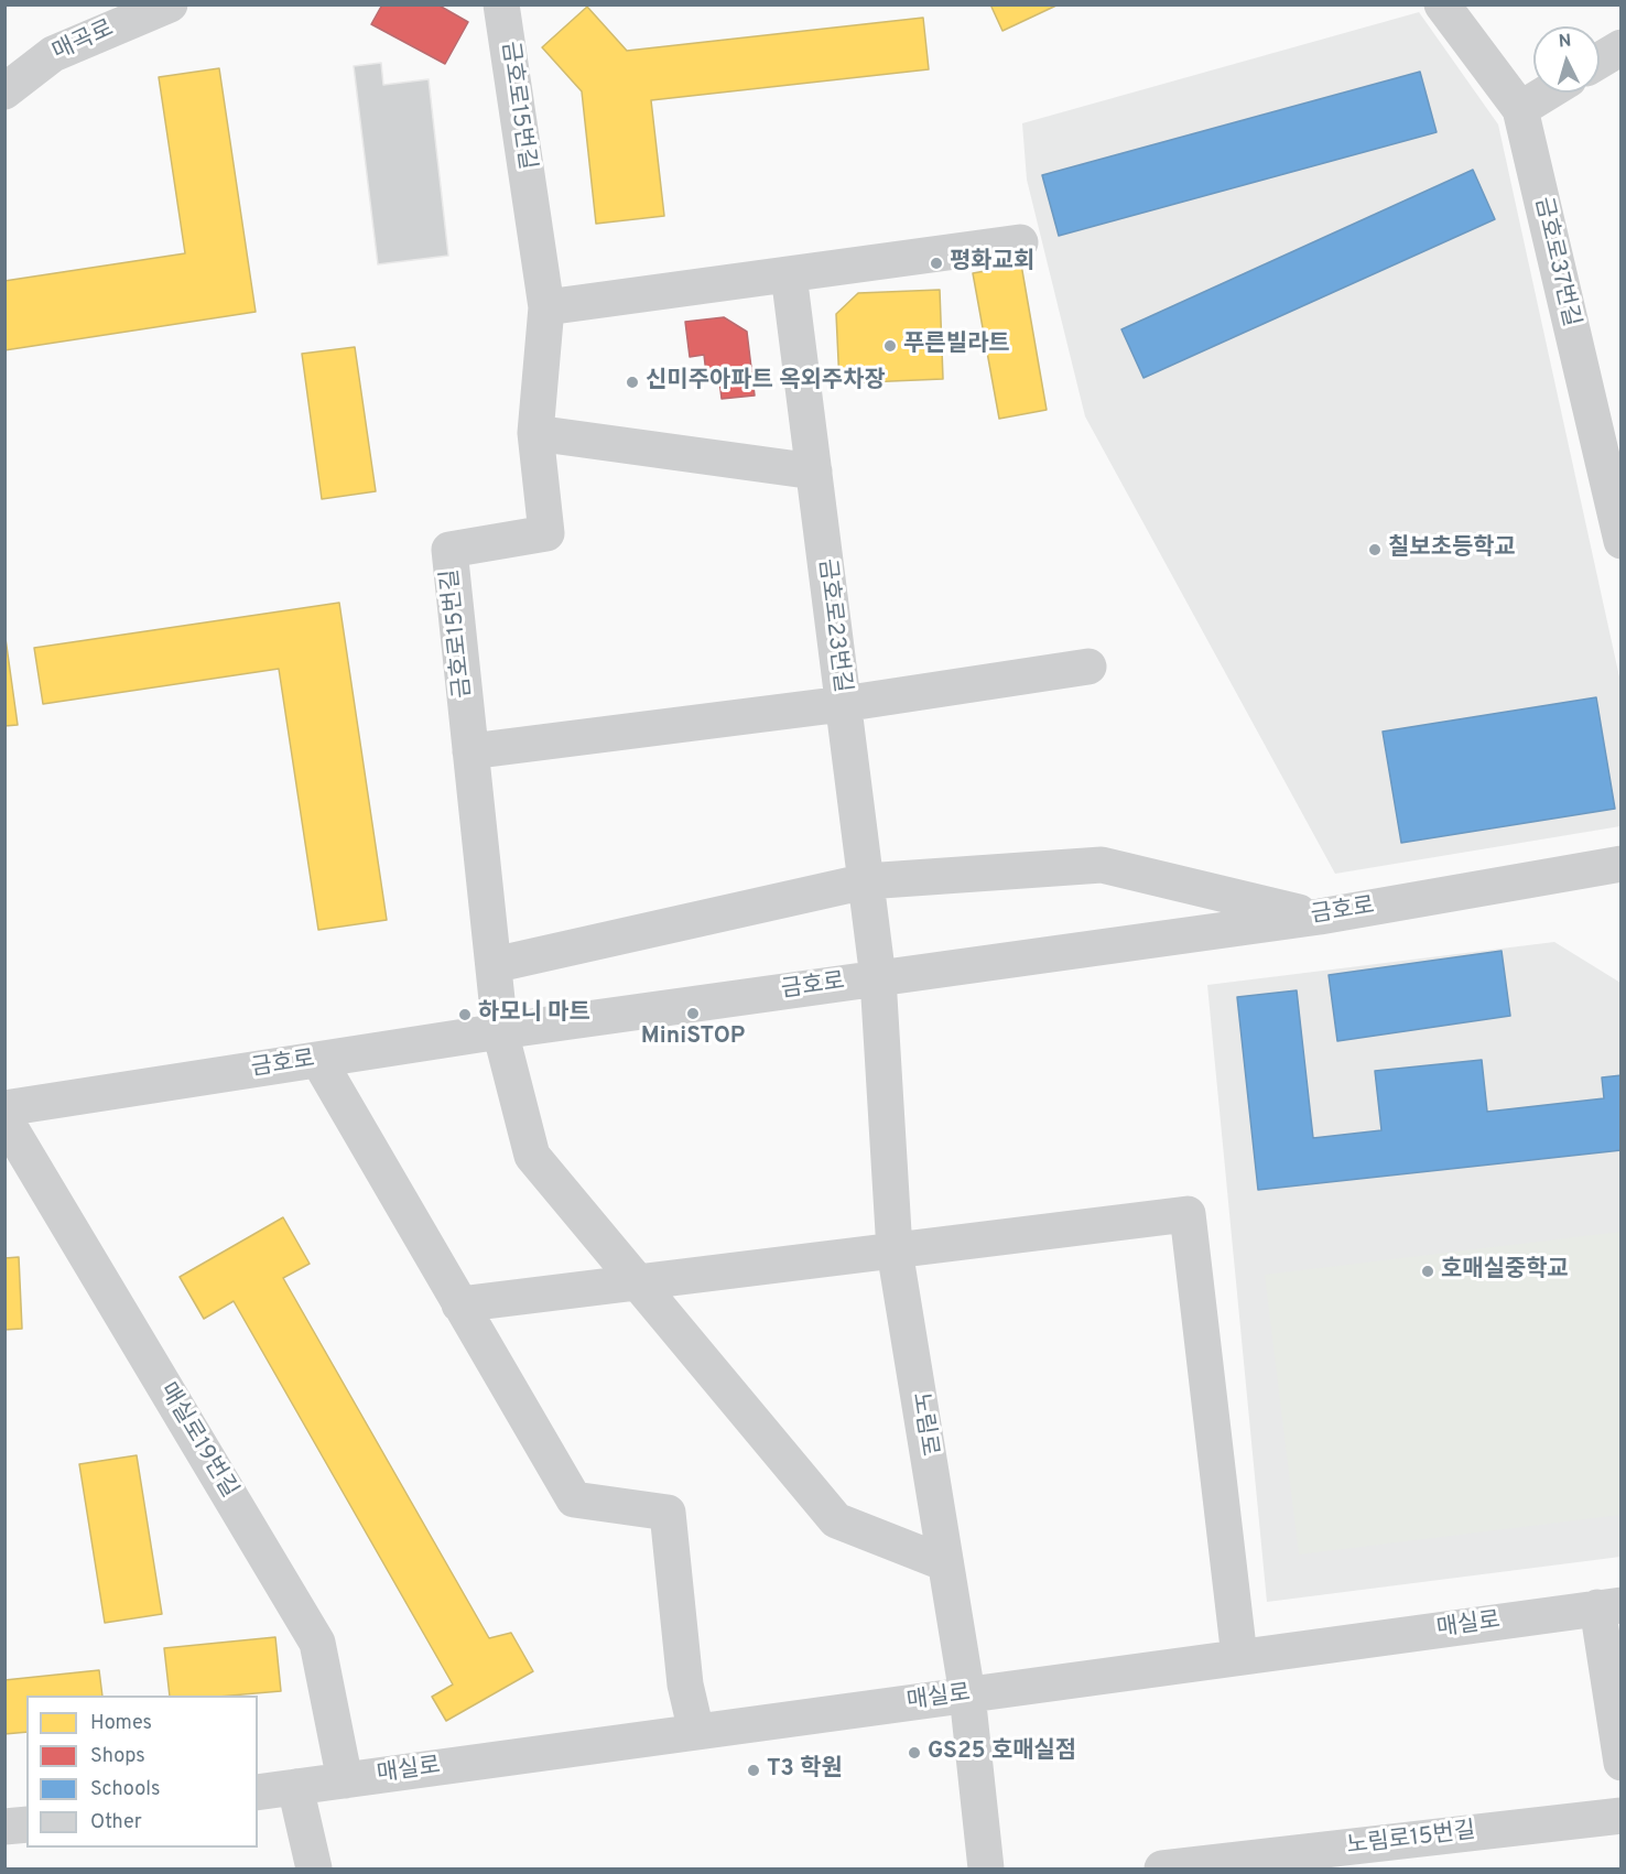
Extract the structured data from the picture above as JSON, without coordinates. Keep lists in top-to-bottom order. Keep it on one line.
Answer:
{"streets":{"street":["매곡로","금호로15번길","금호로37번길","금호로23번길","금호로","노림로","매실로19번길","매실로","노림로15번길"]},"crossings":[["금호로15번길","금호로"],["금호로15번길","노림로"],["금호로23번길","금호로"],["금호로23번길","노림로"],["금호로","노림로"],["노림로","매실로"],["매실로19번길","매실로"]],"places":["평화교회","푸른빌라트","신미주아파트 옥외주차장","칠보초등학교","MiniSTOP","하모니 마트","호매실중학교","GS25 호매실점","T3 학원"],"legend":["Homes","Shops","Schools","Other"],"north":"top"}
